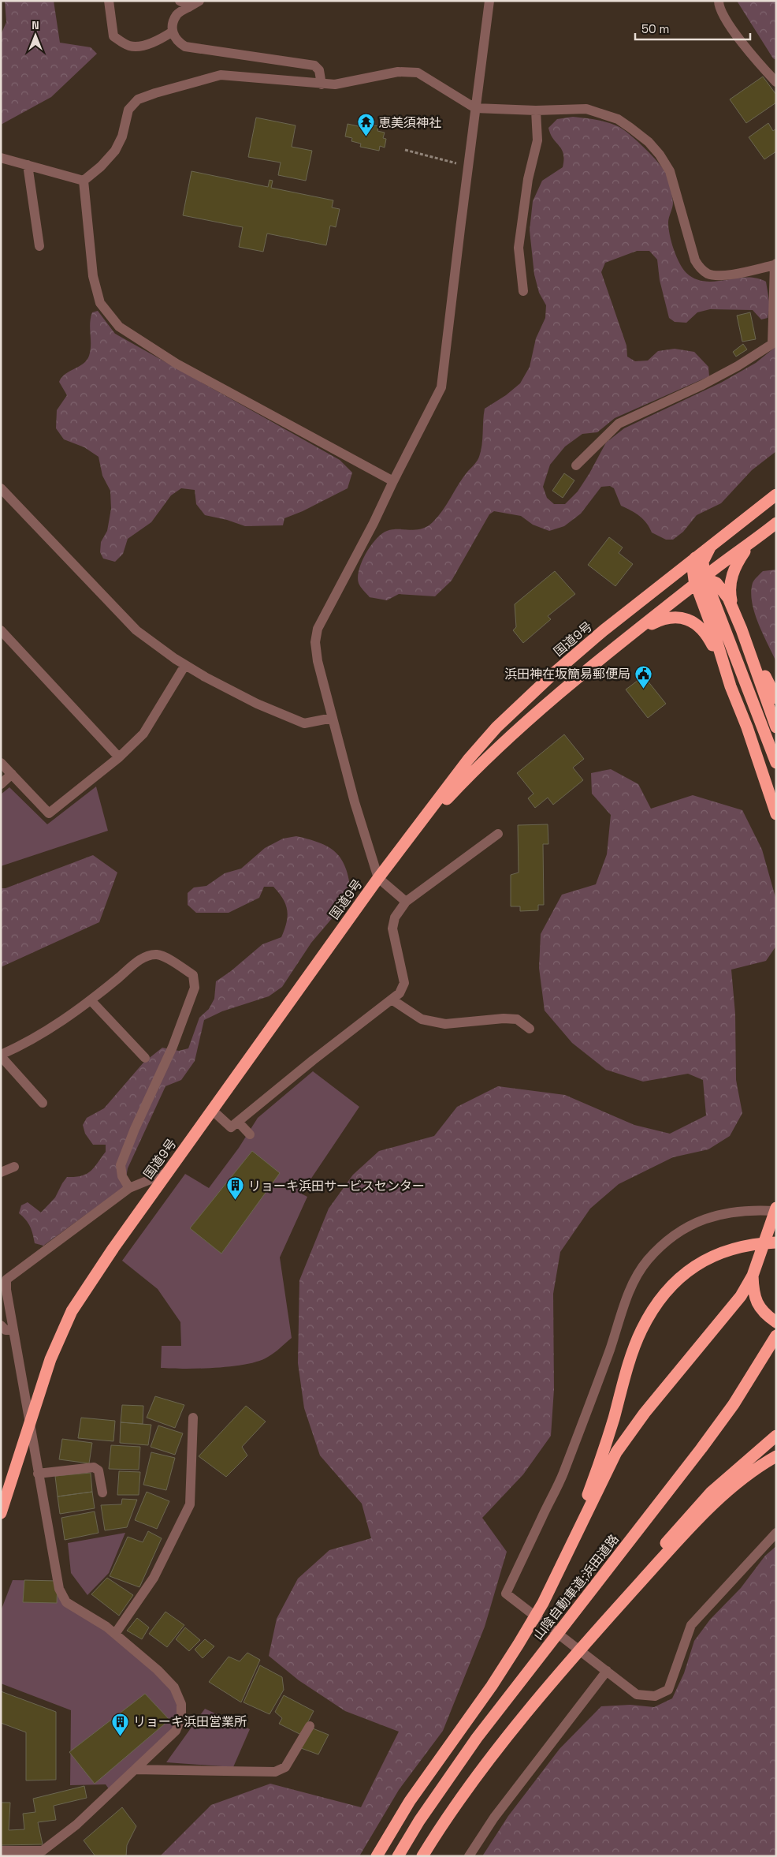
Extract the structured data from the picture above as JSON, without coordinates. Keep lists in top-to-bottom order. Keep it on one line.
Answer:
{"streets":{"highway":["国道9号","山陰自動車道;浜田道路"]},"places":{"temple":["恵美須神社"],"public building":["浜田神在坂簡易郵便局"],"building":["リョーキ浜田サービスセンター","リョーキ浜田営業所"]},"scale_bar":"50 m","north":"top"}
